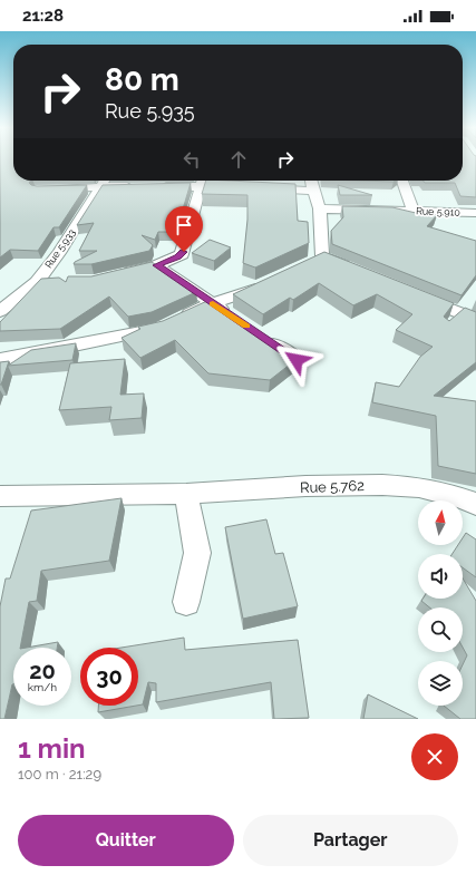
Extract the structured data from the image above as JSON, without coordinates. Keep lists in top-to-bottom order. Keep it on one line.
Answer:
{"streets":{"street":["Rue 5.910","Rue 5.933","Rue 5.762"]},"north":"top","page":{"status":"21:28","turn":["80 m","Rue 5.935"],"speed":"20 km/h","limit":"30","heading":["1 min","100 m · 21:29"],"buttons":["Quitter","Partager"]}}
